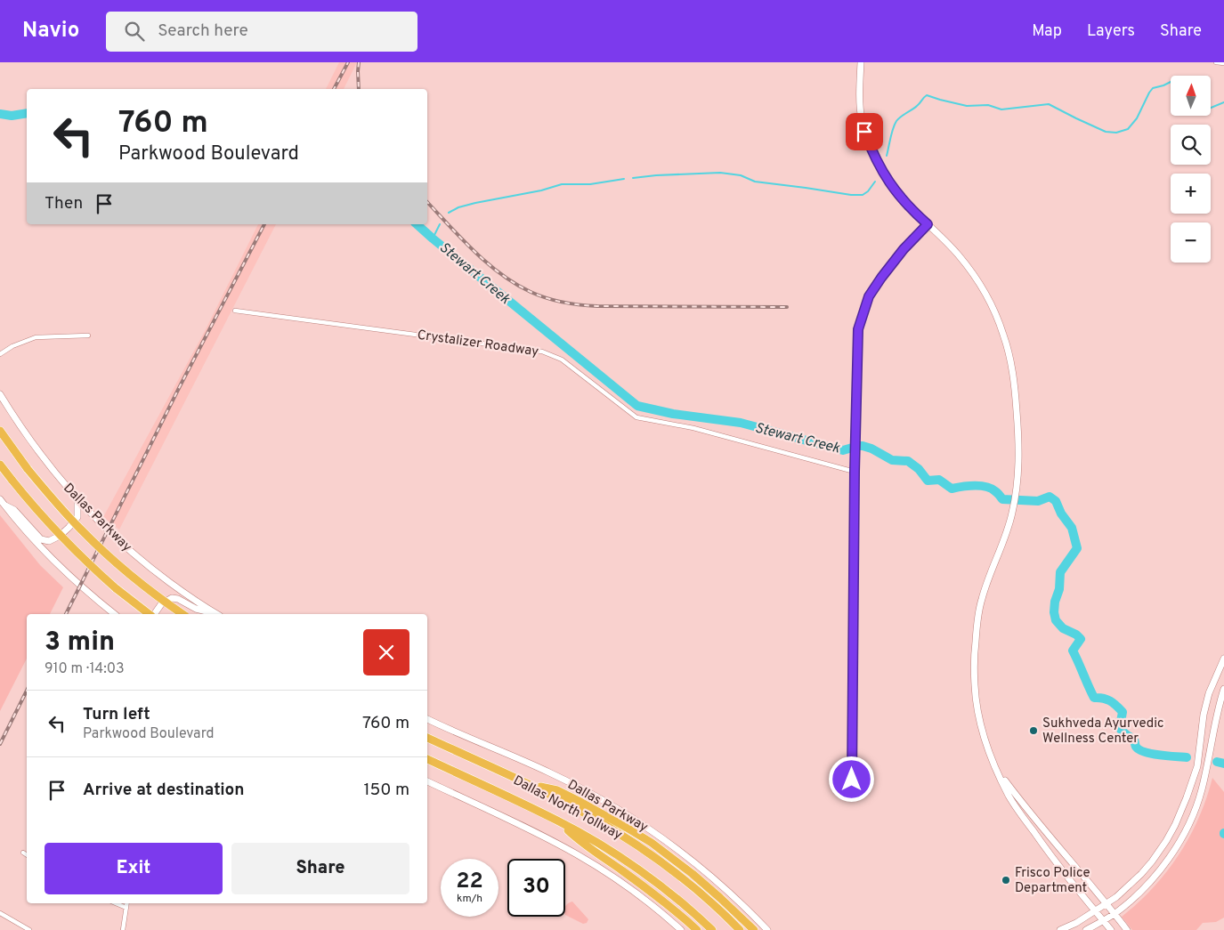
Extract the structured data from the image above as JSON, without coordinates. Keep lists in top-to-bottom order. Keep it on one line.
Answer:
{"streets":{"highway":["Dallas North Tollway"],"main road":["Dallas Parkway"],"street":["Crystalizer Roadway"]},"water":["Stewart Creek"],"places":["Sukhveda Ayurvedic Wellness Center","Frisco Police Department"],"north":"top","page":{"header":"Navio","search":"Search here","nav":["Map","Layers","Share"],"map_buttons":["+","−"],"turn":["760 m","Parkwood Boulevard"],"then":"Then","heading":["3 min","910 m · 14:03"],"list":[{"name":"Turn left","note":"Parkwood Boulevard","value":"760 m"},{"name":"Arrive at destination","value":"150 m"}],"buttons":["Exit","Share"],"speed":"22 km/h","limit":"30"}}
